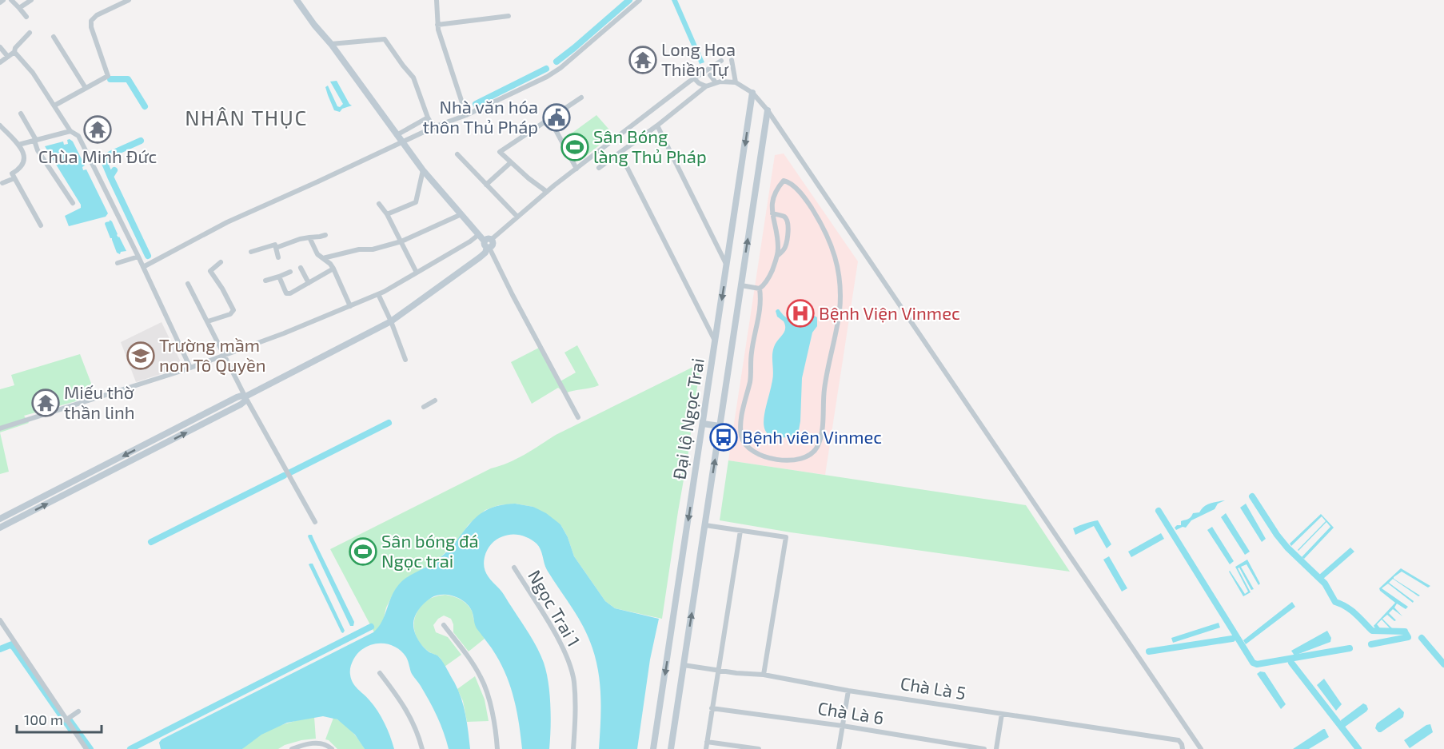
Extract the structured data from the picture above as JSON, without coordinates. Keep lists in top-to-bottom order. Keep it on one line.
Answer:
{"streets":{"main road":["Đại lộ Ngọc Trai"],"street":["Ngọc Trai 1","Chà Là 5","Chà Là 6"]},"crossings":[["Đại lộ Ngọc Trai","Chà Là 5"]],"districts":["NHÂN THỤC"],"places":{"temple":["Long Hoa Thiền Tự","Chùa Minh Đức","Miếu thờ thần linh"],"public building":["Nhà văn hóa thôn Thủ Pháp"],"sports":["Sân Bóng làng Thủ Pháp","Sân bóng đá Ngọc trai"],"hospital":["Bệnh Viện Vinmec"],"school or university":["Trường mầm non Tô Quyền"],"bus stop":["Bệnh viên Vinmec"]},"scale_bar":"100 m"}
